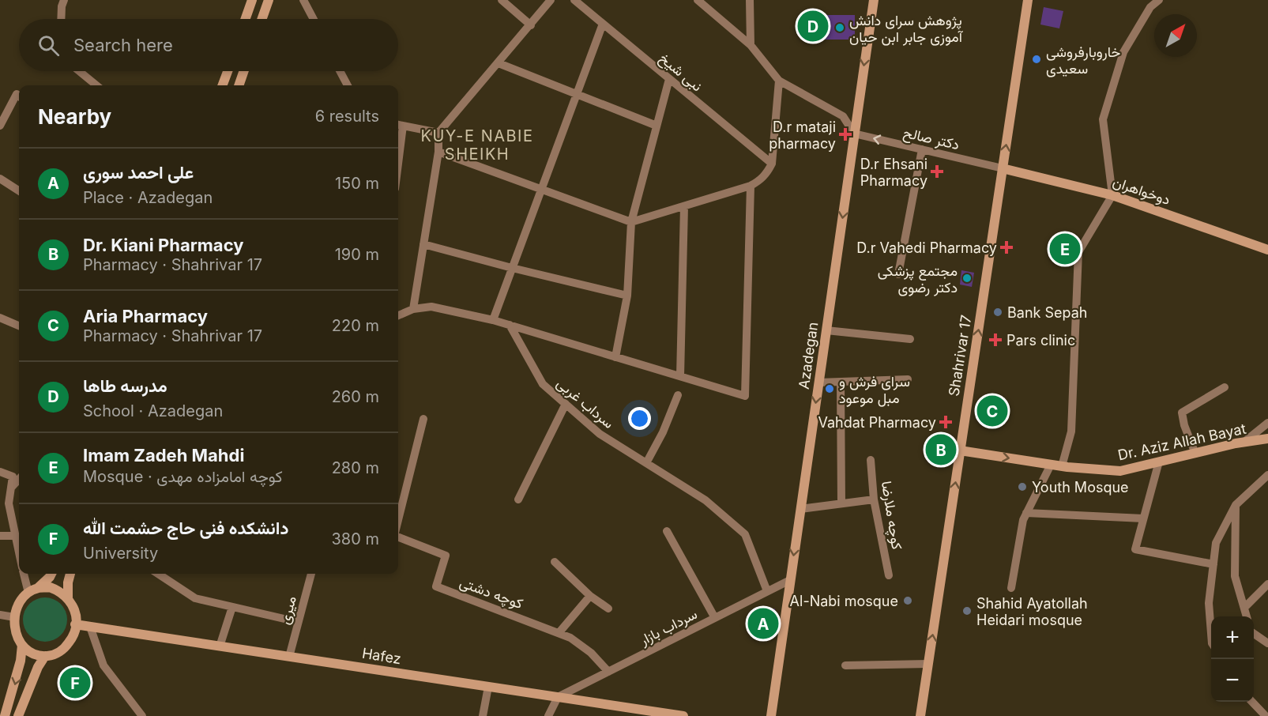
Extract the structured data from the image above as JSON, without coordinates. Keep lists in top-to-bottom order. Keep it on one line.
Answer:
{"streets":{"main road":["دوخواهران","Azadegan","Shahrivar 17","Dr. Aziz Allah Bayat","Hafez"],"street":["نبی شیخ","دکتر صالح","سرداب غربی","کوچه ملارضا","کوچه دشتی","میری","سرداب بازار"]},"crossings":[["دکتر صالح","دوخواهران"],["دکتر صالح","Azadegan"],["دکتر صالح","Shahrivar 17"],["دوخواهران","Shahrivar 17"],["Azadegan","سرداب بازار"],["Shahrivar 17","Dr. Aziz Allah Bayat"],["سرداب غربی","سرداب بازار"],["کوچه دشتی","سرداب بازار"],["میری","Hafez"],["سرداب بازار","Hafez"]],"one_way":["دکتر صالح","Azadegan","Shahrivar 17"],"districts":["KUY-E NABIE SHEIKH"],"places":{"other":["پژوهش سرای دانش آموزی جابر ابن حیان","خاروبارفروشی سعیدی","مجتمع پزشکی دکتر رضوی","Bank Sepah","سرای فرش و مبل موعود","Youth Mosque","Al-Nabi mosque","Shahid Ayatollah Heidari mosque"],"health":["D.r mataji pharmacy","D.r Ehsani Pharmacy","D.r Vahedi Pharmacy","Pars clinic","Vahdat Pharmacy"]},"north":"top right","page":{"pins":["D","E","C","B","A","F"],"search":"Search here","heading":["Nearby","6 results"],"list":[{"mark":"A","name":"علی احمد سوری","note":"Place · Azadegan","value":"150 m"},{"mark":"B","name":"Dr. Kiani Pharmacy","note":"Pharmacy · Shahrivar 17","value":"190 m"},{"mark":"C","name":"Aria Pharmacy","note":"Pharmacy · Shahrivar 17","value":"220 m"},{"mark":"D","name":"مدرسه طاها","note":"School · Azadegan","value":"260 m"},{"mark":"E","name":"Imam Zadeh Mahdi","note":"Mosque · کوچه امامزاده مهدی","value":"280 m"},{"mark":"F","name":"دانشکده فنی حاج حشمت الله","note":"University","value":"380 m"}],"map_buttons":["+","−"]}}
